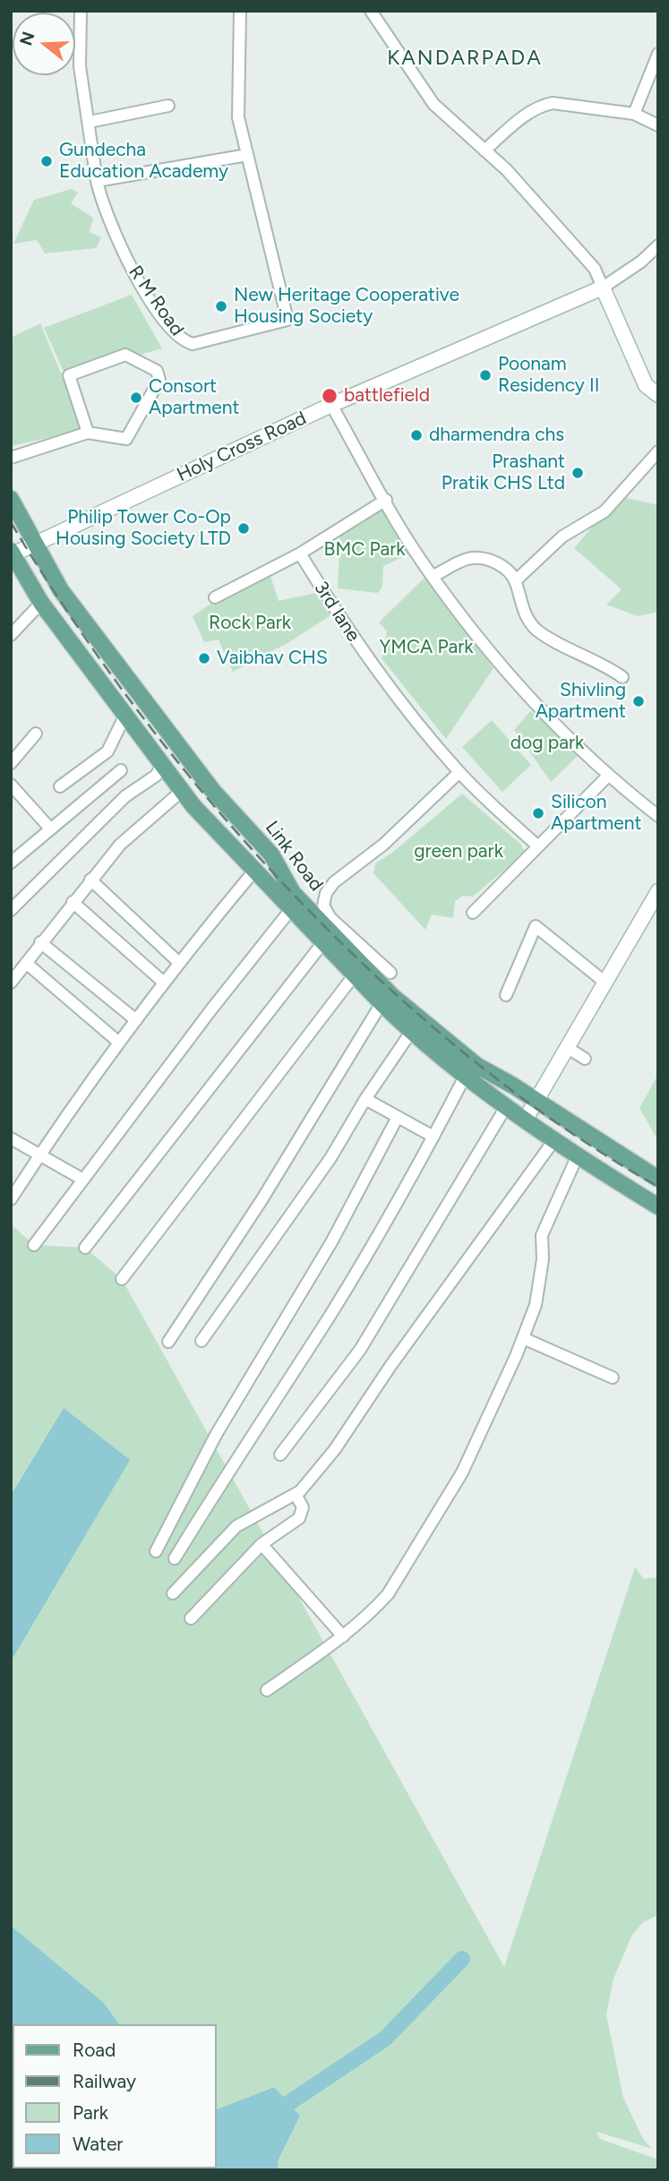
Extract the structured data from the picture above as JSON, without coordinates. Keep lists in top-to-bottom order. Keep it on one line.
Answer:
{"streets":{"main road":["Link Road"],"street":["R M Road","Holy Cross Road","3rd lane"]},"crossings":[["Holy Cross Road","Link Road"]],"districts":["KANDARPADA"],"parks":["BMC Park","Rock Park","YMCA Park","dog park","green park"],"places":["Gundecha Education Academy","New Heritage Cooperative Housing Society","Poonam Residency II","battlefield","Consort Apartment","dharmendra chs","Prashant Pratik CHS Ltd","Philip Tower Co-Op Housing Society LTD","Vaibhav CHS","Shivling Apartment","Silicon Apartment"],"legend":["Road","Railway","Park","Water"],"north":"left"}
